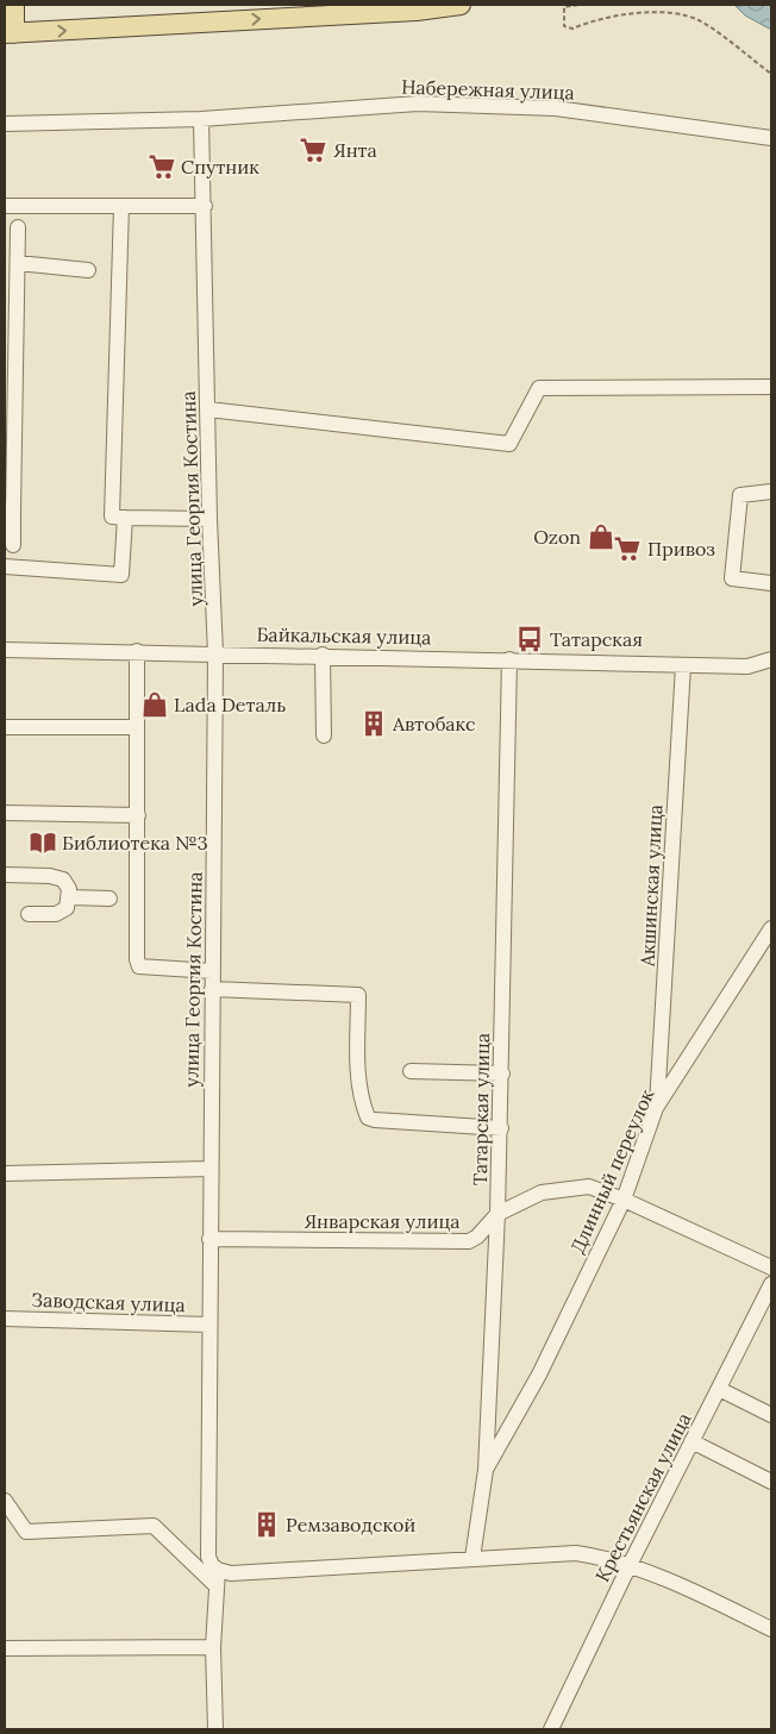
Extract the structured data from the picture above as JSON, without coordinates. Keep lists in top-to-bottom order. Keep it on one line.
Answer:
{"streets":{"street":["Набережная улица","улица Георгия Костина","Байкальская улица","Акшинская улица","Татарская улица","Длинный переулок","Январская улица","Заводская улица","Крестьянская улица"]},"crossings":[["Набережная улица","улица Георгия Костина"],["улица Георгия Костина","Байкальская улица"],["улица Георгия Костина","Январская улица"],["улица Георгия Костина","Заводская улица"],["Байкальская улица","Акшинская улица"],["Байкальская улица","Татарская улица"],["Акшинская улица","Длинный переулок"],["Татарская улица","Длинный переулок"],["Татарская улица","Январская улица"],["Длинный переулок","Январская улица"]],"places":{"supermarket":["Янта","Спутник","Привоз"],"shop":["Ozon","Lada Dеталь"],"bus stop":["Татарская"],"building":["Автобакс","Ремзаводской"],"library":["Библиотека №3"]}}
